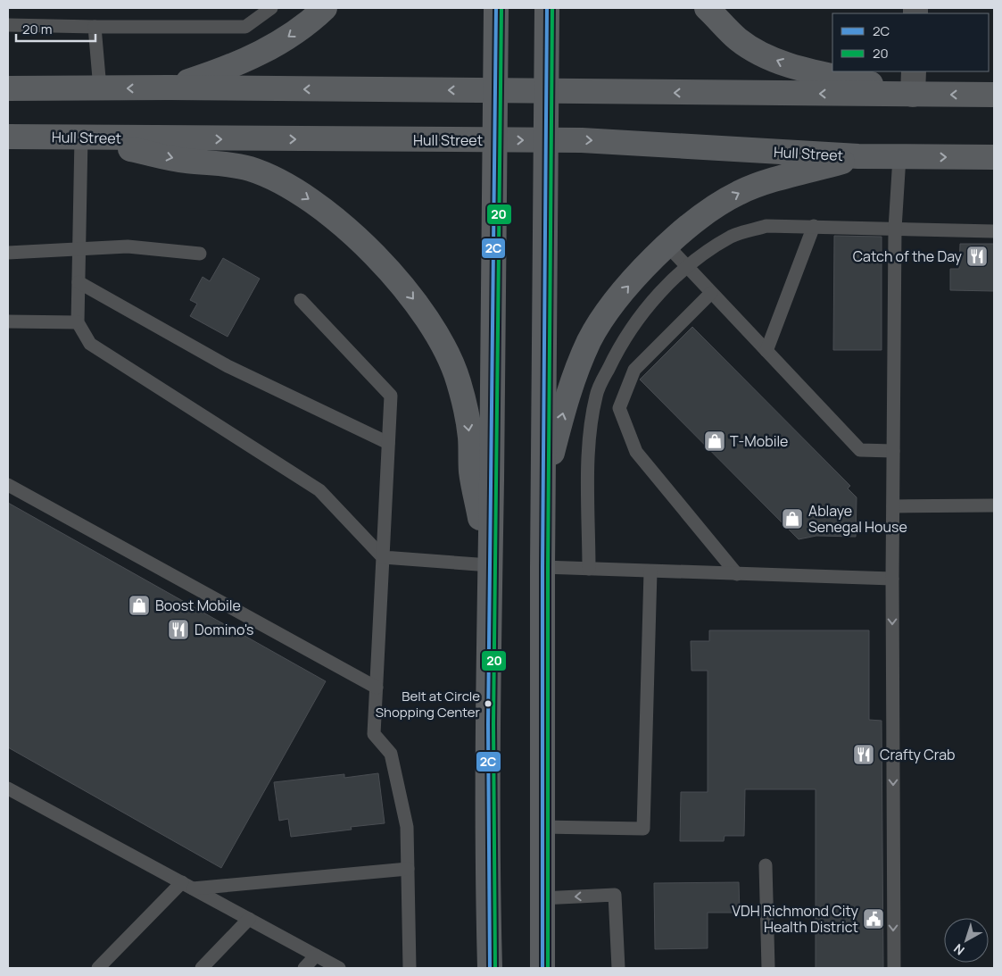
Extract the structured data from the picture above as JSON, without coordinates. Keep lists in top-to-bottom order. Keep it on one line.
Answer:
{"streets":{"main road":["Hull Street"]},"places":{"restaurant":["Catch of the Day","Domino's","Crafty Crab"],"shop":["T-Mobile","Ablaye Senegal House","Boost Mobile"],"other":["Belt at Circle Shopping Center"],"public building":["VDH Richmond City Health District"]},"lines":["transit line 2C","transit line 20"],"legend":["2C","20"],"scale_bar":"20 m","north":"bottom left"}
